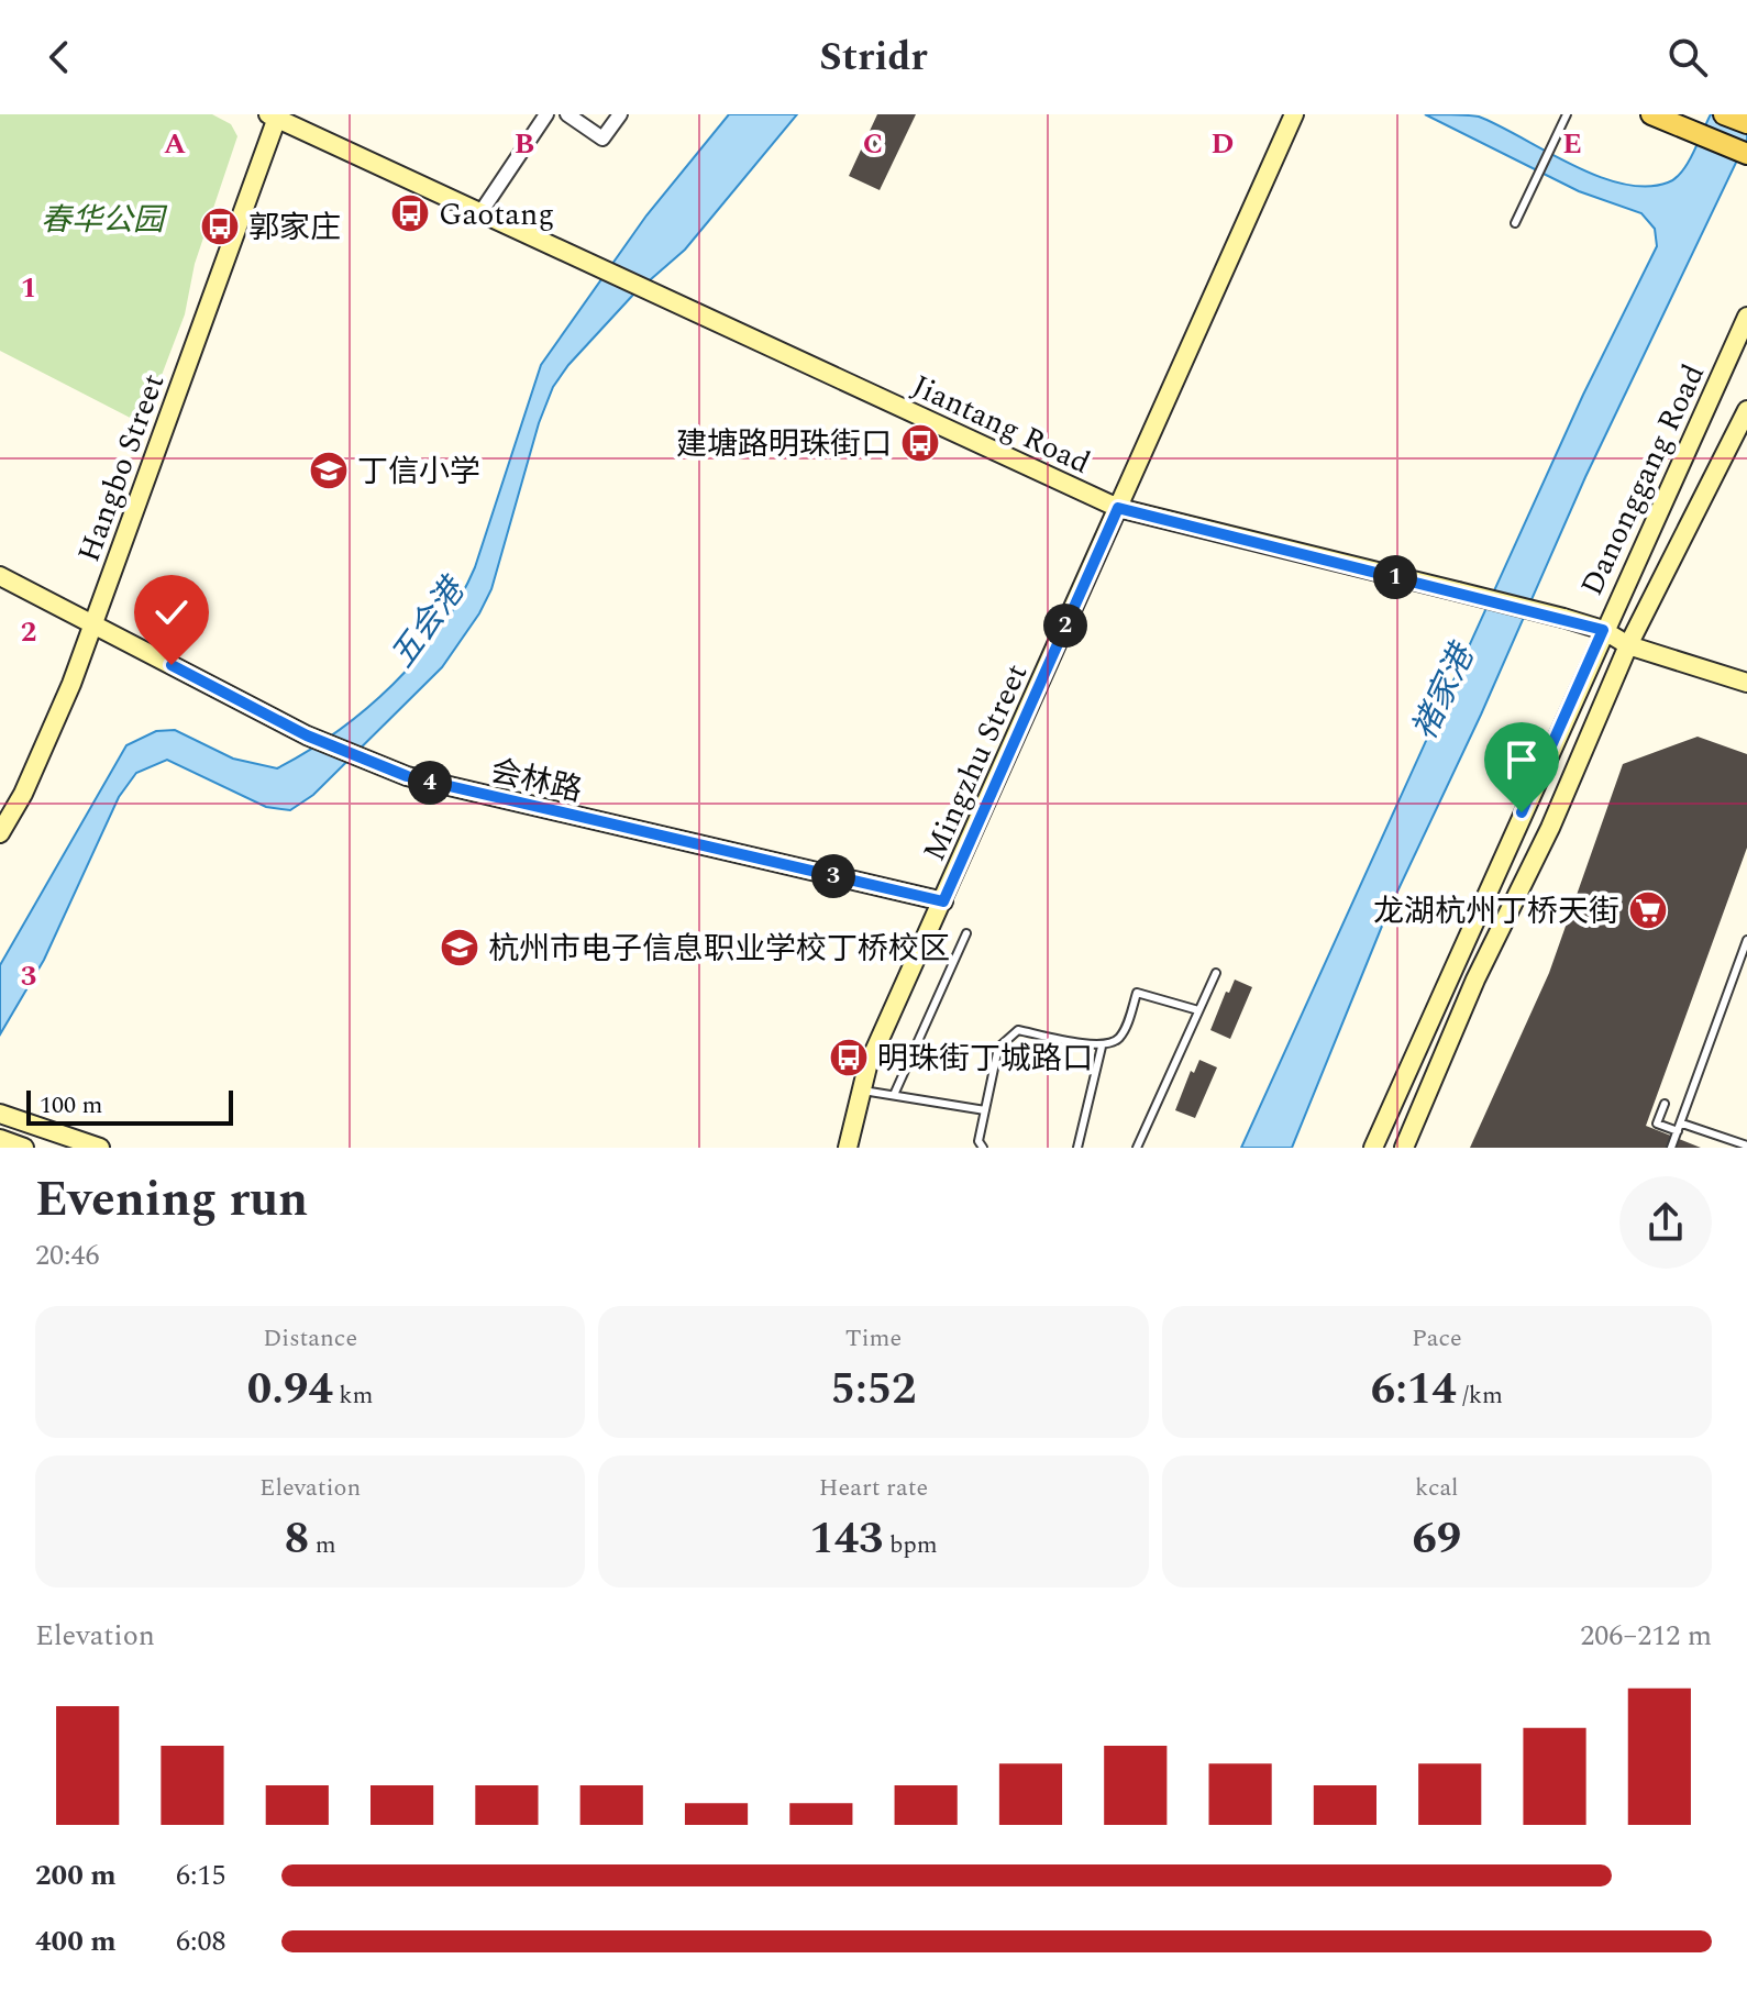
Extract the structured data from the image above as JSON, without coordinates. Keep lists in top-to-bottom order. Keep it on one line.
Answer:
{"streets":{"street":["Jiantang Road","Hangbo Street","Danonggang Road","Mingzhu Street","会林路"]},"crossings":[["Jiantang Road","Hangbo Street"],["Jiantang Road","Danonggang Road"],["Jiantang Road","Mingzhu Street"],["Hangbo Street","会林路"],["Mingzhu Street","会林路"]],"water":["五会港","褚家港"],"parks":["春华公园"],"places":{"bus stop":["Gaotang","郭家庄","建塘路明珠街口","明珠街丁城路口"],"school or university":["丁信小学","杭州市电子信息职业学校丁桥校区"],"supermarket":["龙湖杭州丁桥天街"]},"scale_bar":"100 m","page":{"header":"Stridr","pins":["1","2","4","3"],"scale":"100 m","heading":["Evening run","20:46"],"stats":[["Distance","0.94 km"],["Time","5:52"],["Pace","6:14 /km"],["Elevation","8 m"],["Heart rate","143 bpm"],["kcal","69"]],"chart":["Elevation","206–212 m"],"list":[{"name":"200 m","note":"6:15"},{"name":"400 m","note":"6:08"}]},"grid":{"columns":["A","B","C","D","E"],"rows":["1","2","3"]}}
